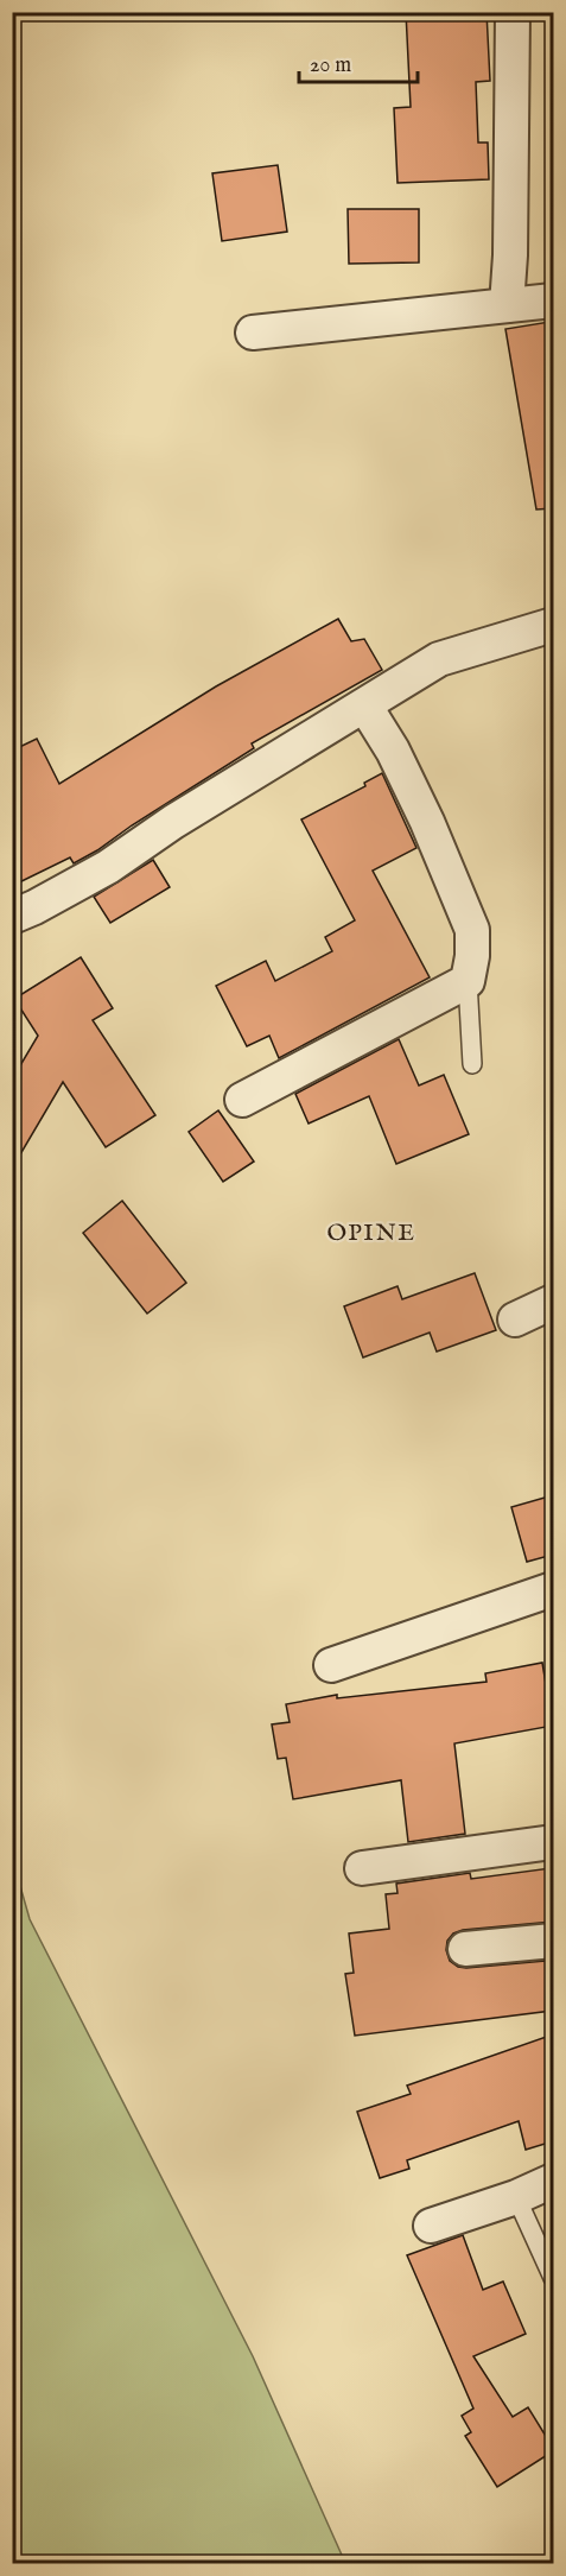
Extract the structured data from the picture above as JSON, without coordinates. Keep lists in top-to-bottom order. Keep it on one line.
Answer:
{"districts":["OPINE"],"scale_bar":"20 m"}
